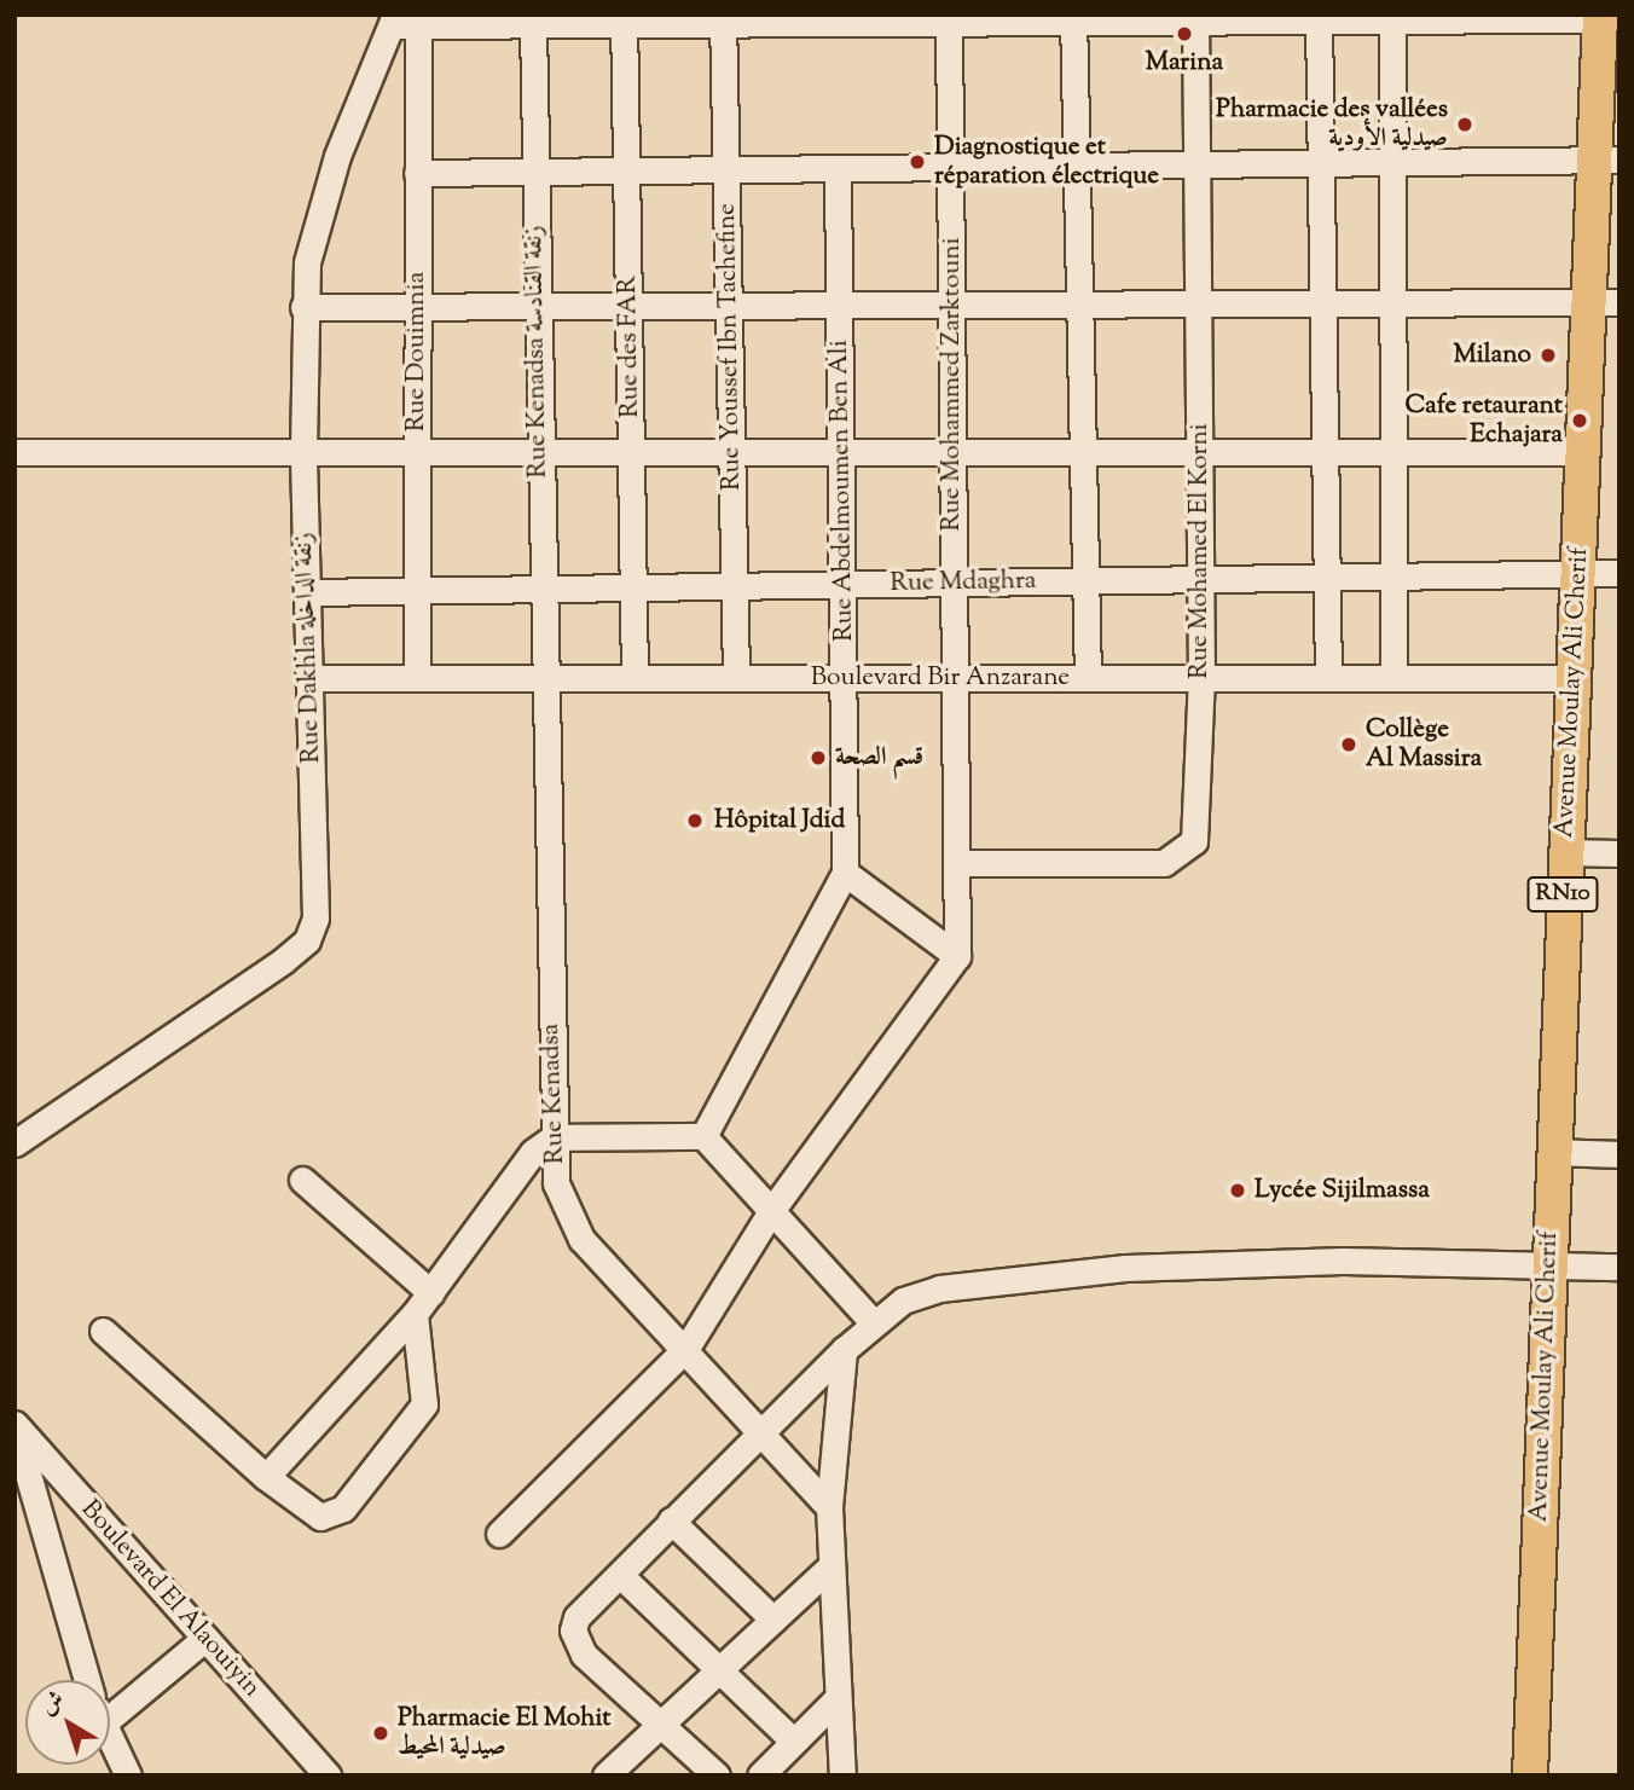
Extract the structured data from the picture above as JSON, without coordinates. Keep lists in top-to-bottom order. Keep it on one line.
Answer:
{"streets":{"main road":["Avenue Moulay Ali Cherif","RN10"],"street":["Rue des FAR","Rue Youssef Ibn Tachefine","Rue Douimnia","Rue Kenadsa زنقة القنادسة","Rue Mohammed Zarktouni","Rue Abdelmoumen Ben Ali","Rue Mohamed El Korni","Rue Mdaghra","Rue Dakhla زنقة الداخلة","Boulevard Bir Anzarane","Rue Kenadsa","Boulevard El Alaouiyin"]},"crossings":[["Rue des FAR","Rue Mdaghra"],["Rue des FAR","Boulevard Bir Anzarane"],["Rue Youssef Ibn Tachefine","Rue Mdaghra"],["Rue Youssef Ibn Tachefine","Boulevard Bir Anzarane"],["Rue Douimnia","Rue Mdaghra"],["Rue Douimnia","Rue Dakhla زنقة الداخلة"],["Rue Douimnia","Boulevard Bir Anzarane"],["Rue Kenadsa زنقة القنادسة","Rue Mdaghra"],["Rue Kenadsa زنقة القنادسة","Boulevard Bir Anzarane"],["Rue Kenadsa زنقة القنادسة","Rue Kenadsa"],["Rue Mohammed Zarktouni","Rue Mohamed El Korni"],["Rue Mohammed Zarktouni","Rue Mdaghra"],["Rue Mohammed Zarktouni","Boulevard Bir Anzarane"],["Rue Abdelmoumen Ben Ali","Rue Mdaghra"],["Rue Abdelmoumen Ben Ali","Boulevard Bir Anzarane"],["Rue Mohamed El Korni","Rue Mdaghra"],["Rue Mohamed El Korni","Boulevard Bir Anzarane"],["Rue Mdaghra","Rue Dakhla زنقة الداخلة"],["Rue Mdaghra","Avenue Moulay Ali Cherif"],["Rue Dakhla زنقة الداخلة","Boulevard Bir Anzarane"],["Boulevard Bir Anzarane","Avenue Moulay Ali Cherif"],["Boulevard Bir Anzarane","Rue Kenadsa"]],"places":["Marina","Pharmacie des vallées صيدلية الأودية","Diagnostique et réparation électrique","Milano","Cafe retaurant Echajara","Collège Al Massira","قسم الصحة","Hôpital Jdid","Lycée Sijilmassa","Pharmacie El Mohit صيدلية المحيط"],"north":"top left"}
